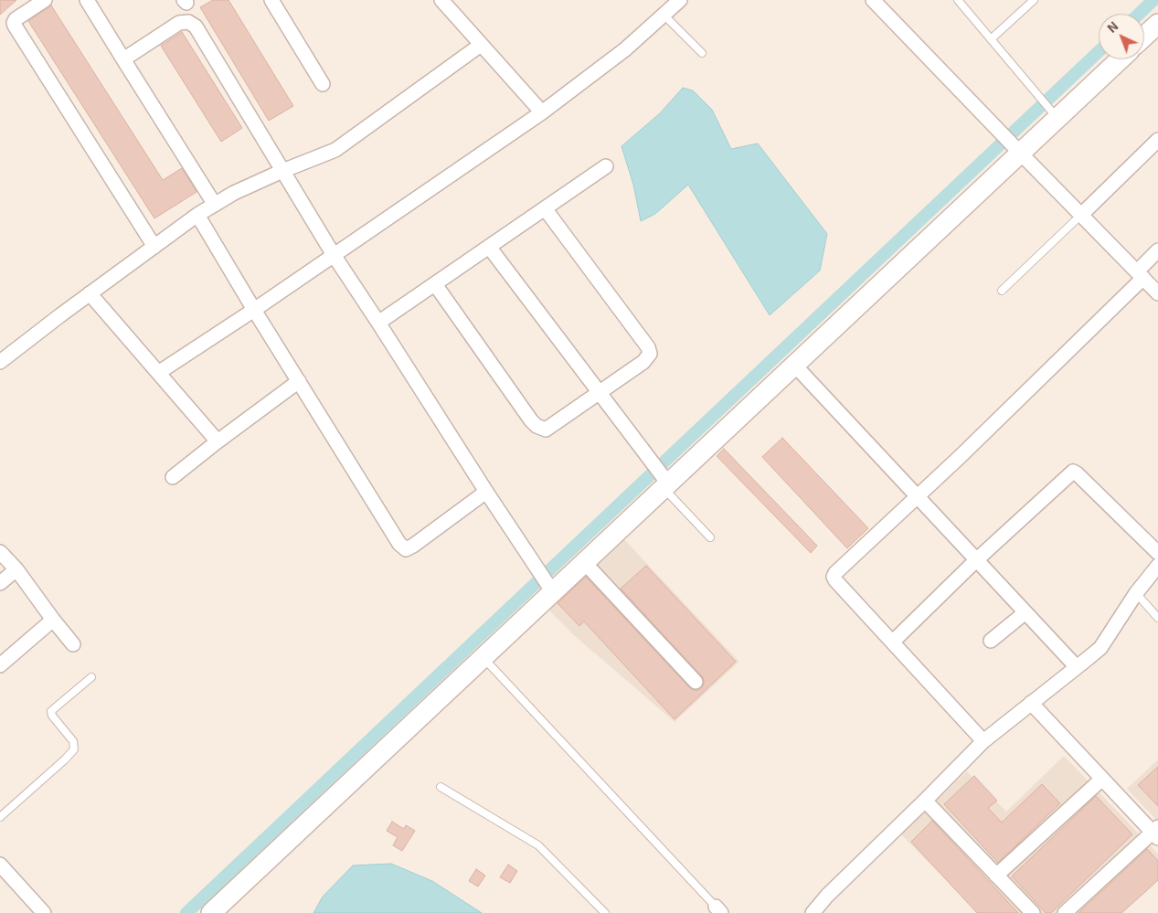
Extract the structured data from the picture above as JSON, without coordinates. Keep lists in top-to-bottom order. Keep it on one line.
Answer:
{"north":"top left"}
